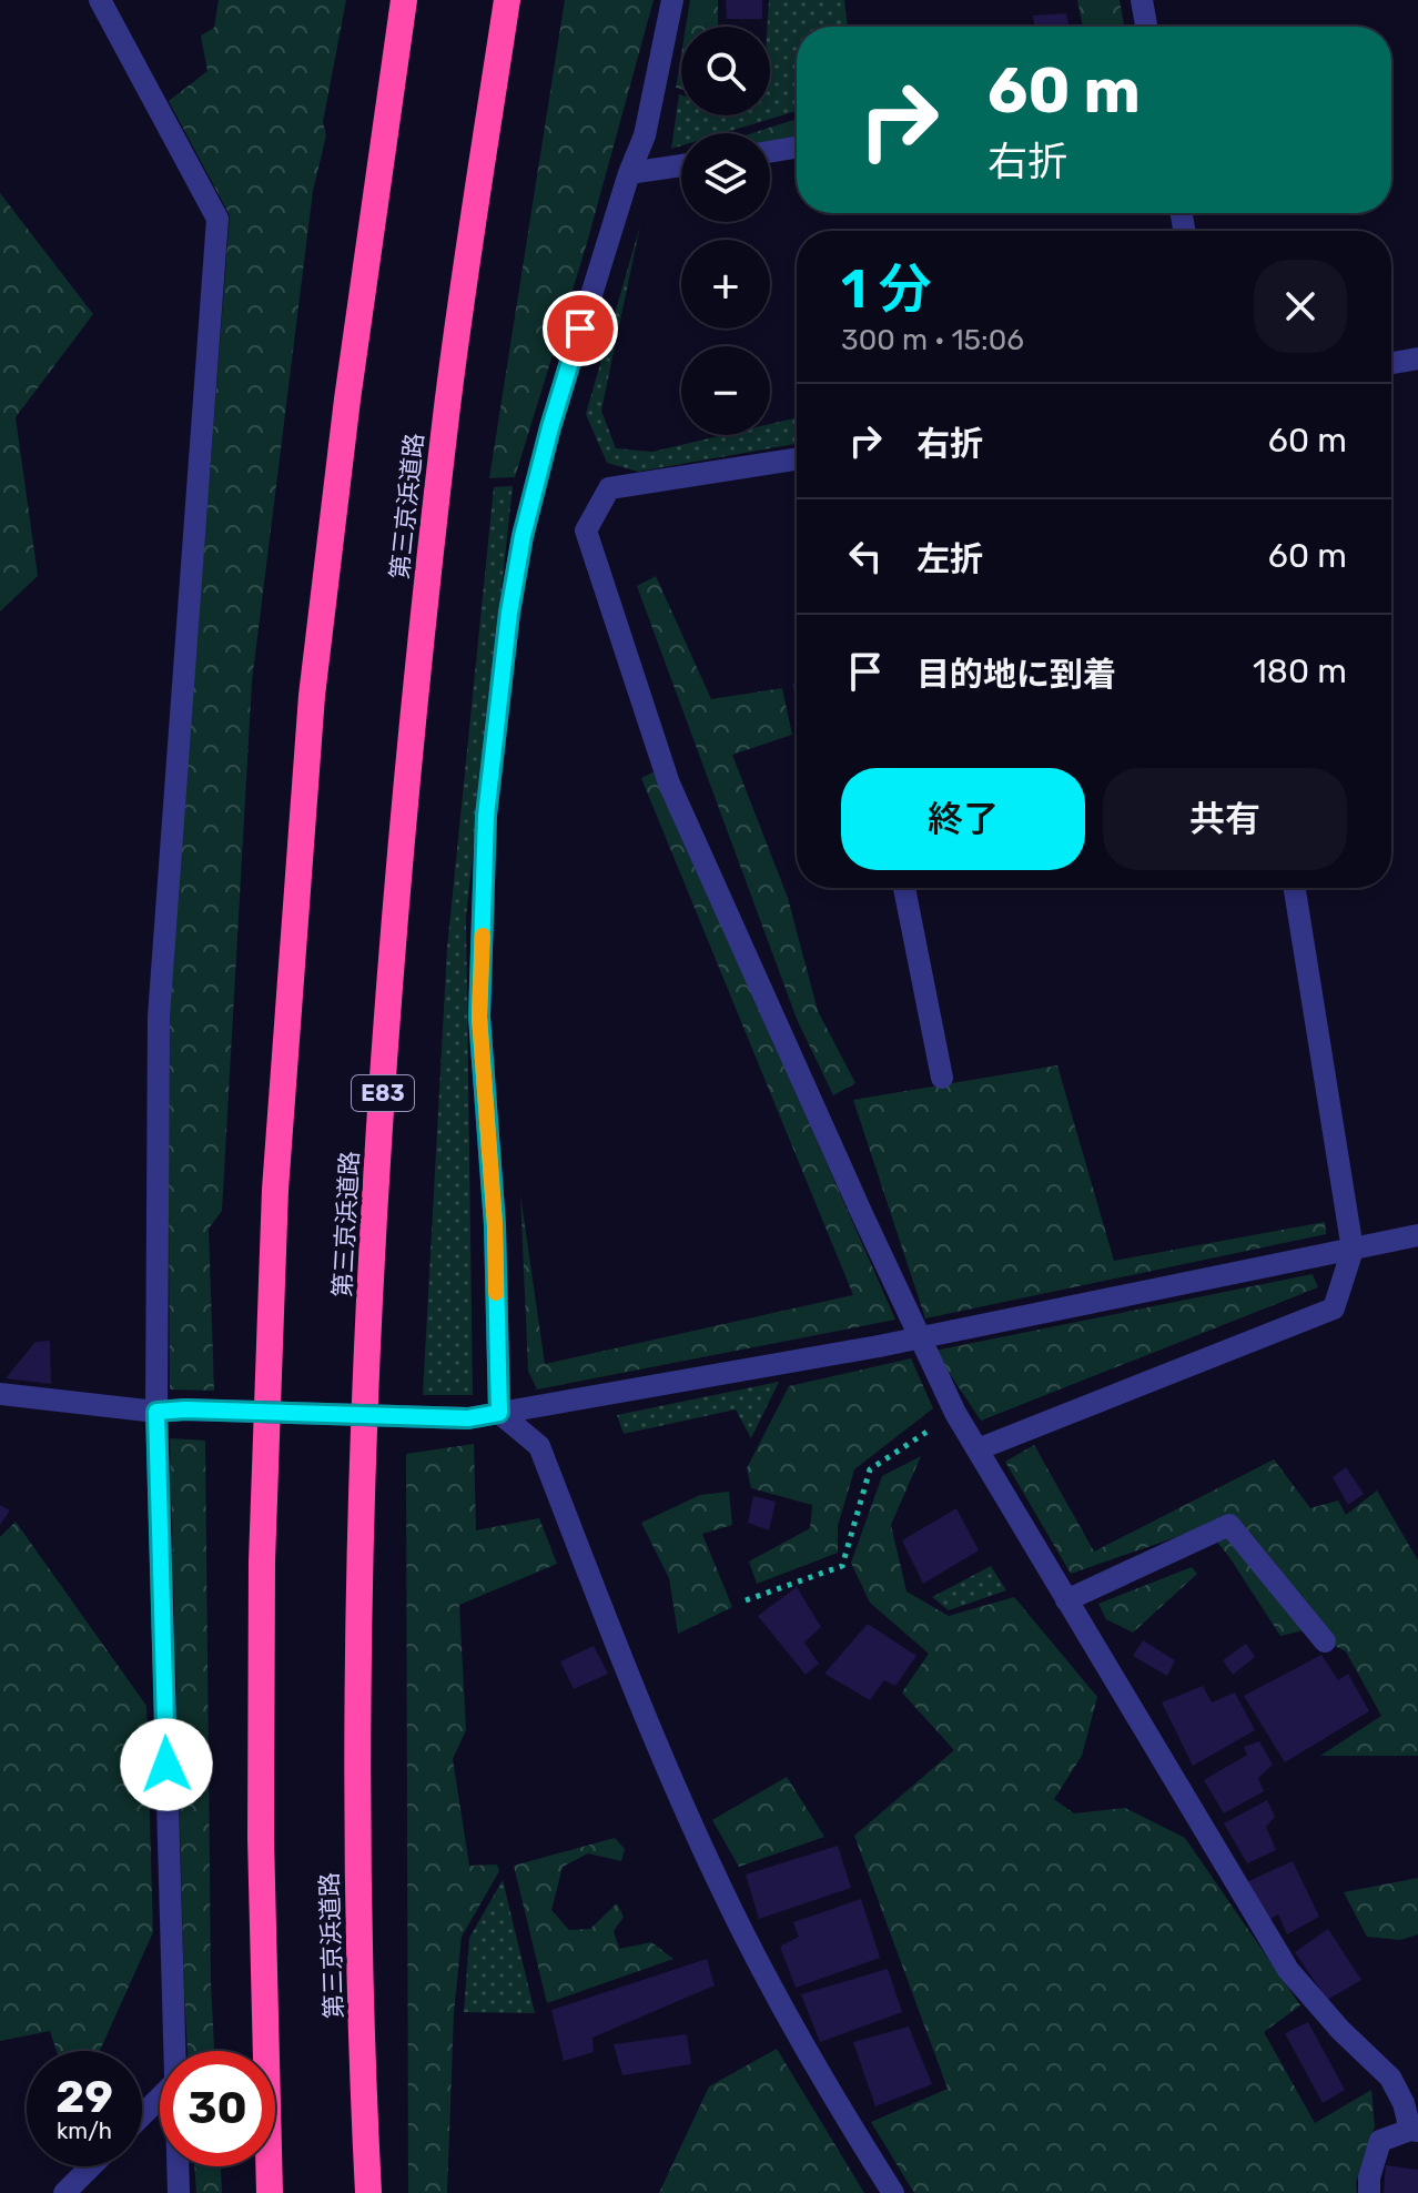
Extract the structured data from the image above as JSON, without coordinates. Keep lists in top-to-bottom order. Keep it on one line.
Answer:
{"streets":{"highway":["第三京浜道路","E83"]},"page":{"map_buttons":["+","−"],"turn":["60 m","右折"],"heading":["1 分","300 m · 15:06"],"list":[{"name":"右折","value":"60 m"},{"name":"左折","value":"60 m"},{"name":"目的地に到着","value":"180 m"}],"buttons":["終了","共有"],"speed":"29 km/h","limit":"30"}}
